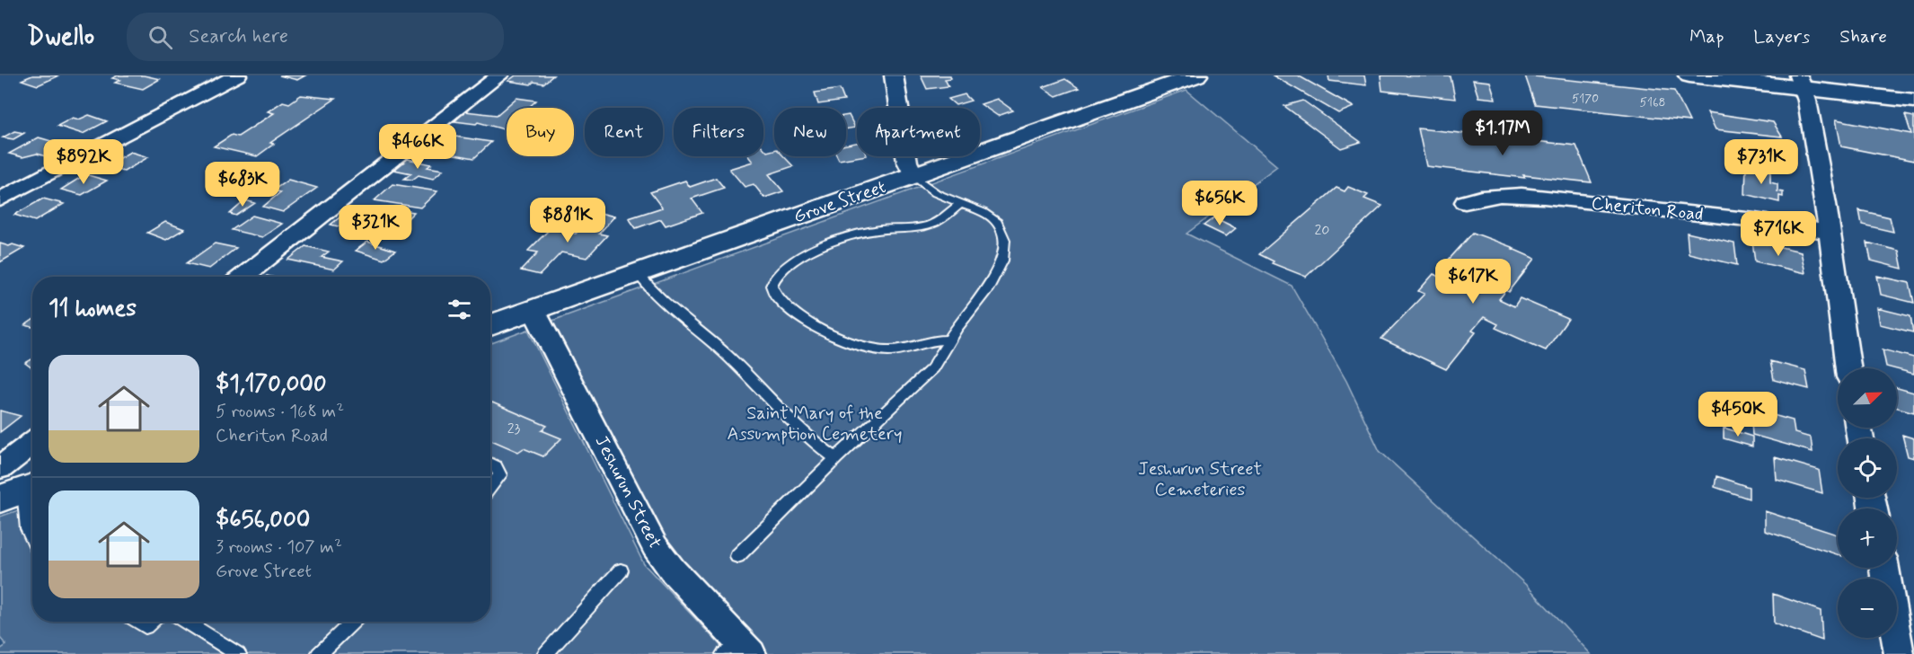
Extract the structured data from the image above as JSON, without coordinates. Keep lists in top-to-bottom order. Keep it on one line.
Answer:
{"streets":{"main road":["Grove Street"],"street":["Cheriton Road","Jeshurun Street"]},"crossings":[["Grove Street","Jeshurun Street"]],"parks":["Saint Mary of the Assumption Cemetery","Jeshurun Street Cemeteries"],"house_numbers":["5170","5168","20","23"],"north":"top right","page":{"header":"Dwello","search":"Search here","nav":["Map","Layers","Share"],"chip":["Buy","Rent","Filters","New","Apartment"],"price":["$1.17M","$466K","$892K","$731K","$683K","$656K","$881K","$321K","$716K","$617K","$450K"],"heading":"11 homes","list":[{"name":"$1,170,000","note":"5 rooms · 168 m² · Cheriton Road"},{"name":"$656,000","note":"3 rooms · 107 m² · Grove Street"}],"map_buttons":["+","−"]}}
